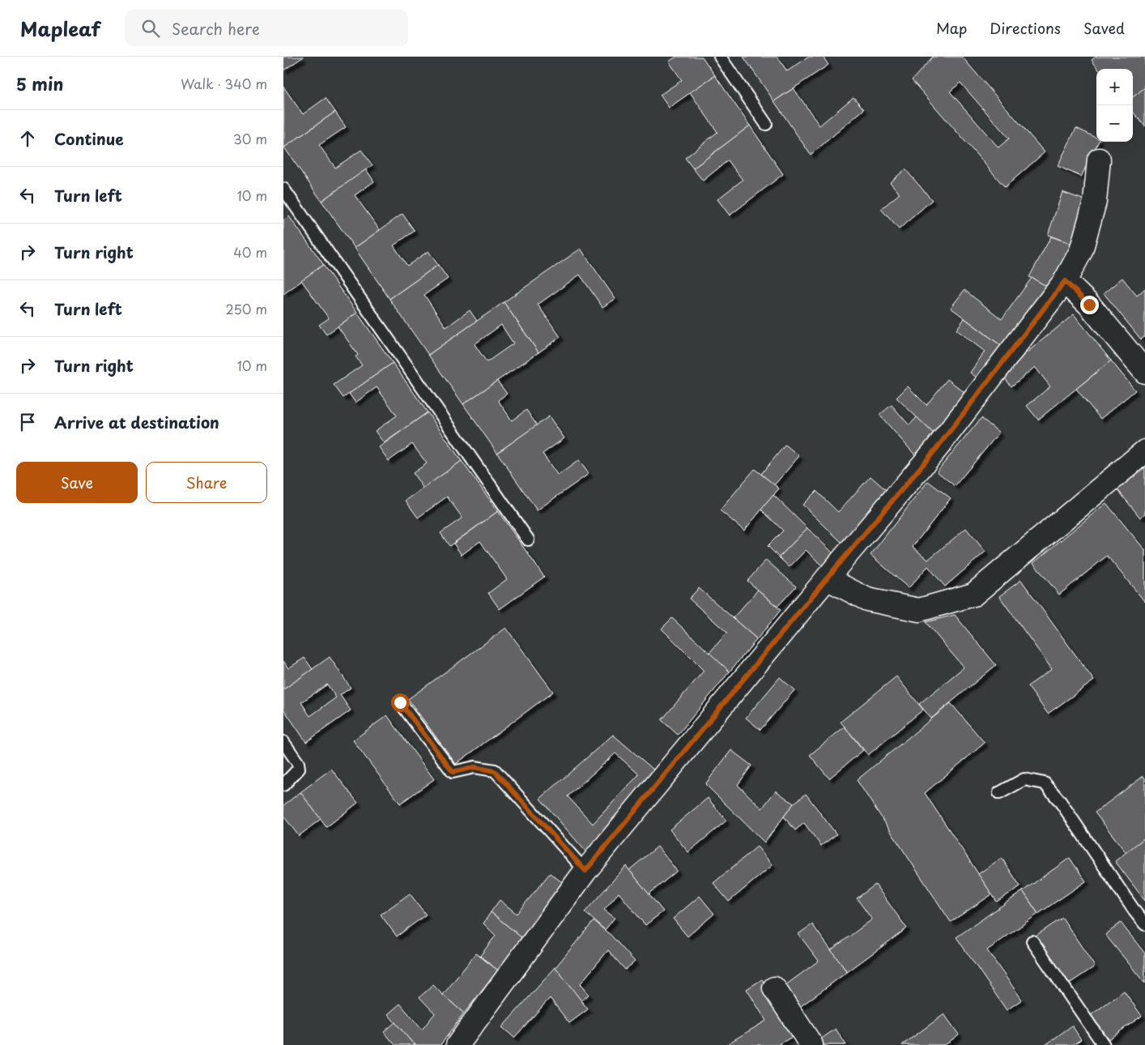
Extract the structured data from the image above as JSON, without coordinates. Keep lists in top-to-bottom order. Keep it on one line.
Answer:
{"page":{"header":"Mapleaf","search":"Search here","nav":["Map","Directions","Saved"],"heading":["5 min","Walk · 340 m"],"map_buttons":["+","−"],"list":[["Continue","30 m"],["Turn left","10 m"],["Turn right","40 m"],["Turn left","250 m"],["Turn right","10 m"],"Arrive at destination"],"buttons":["Save","Share"]}}
